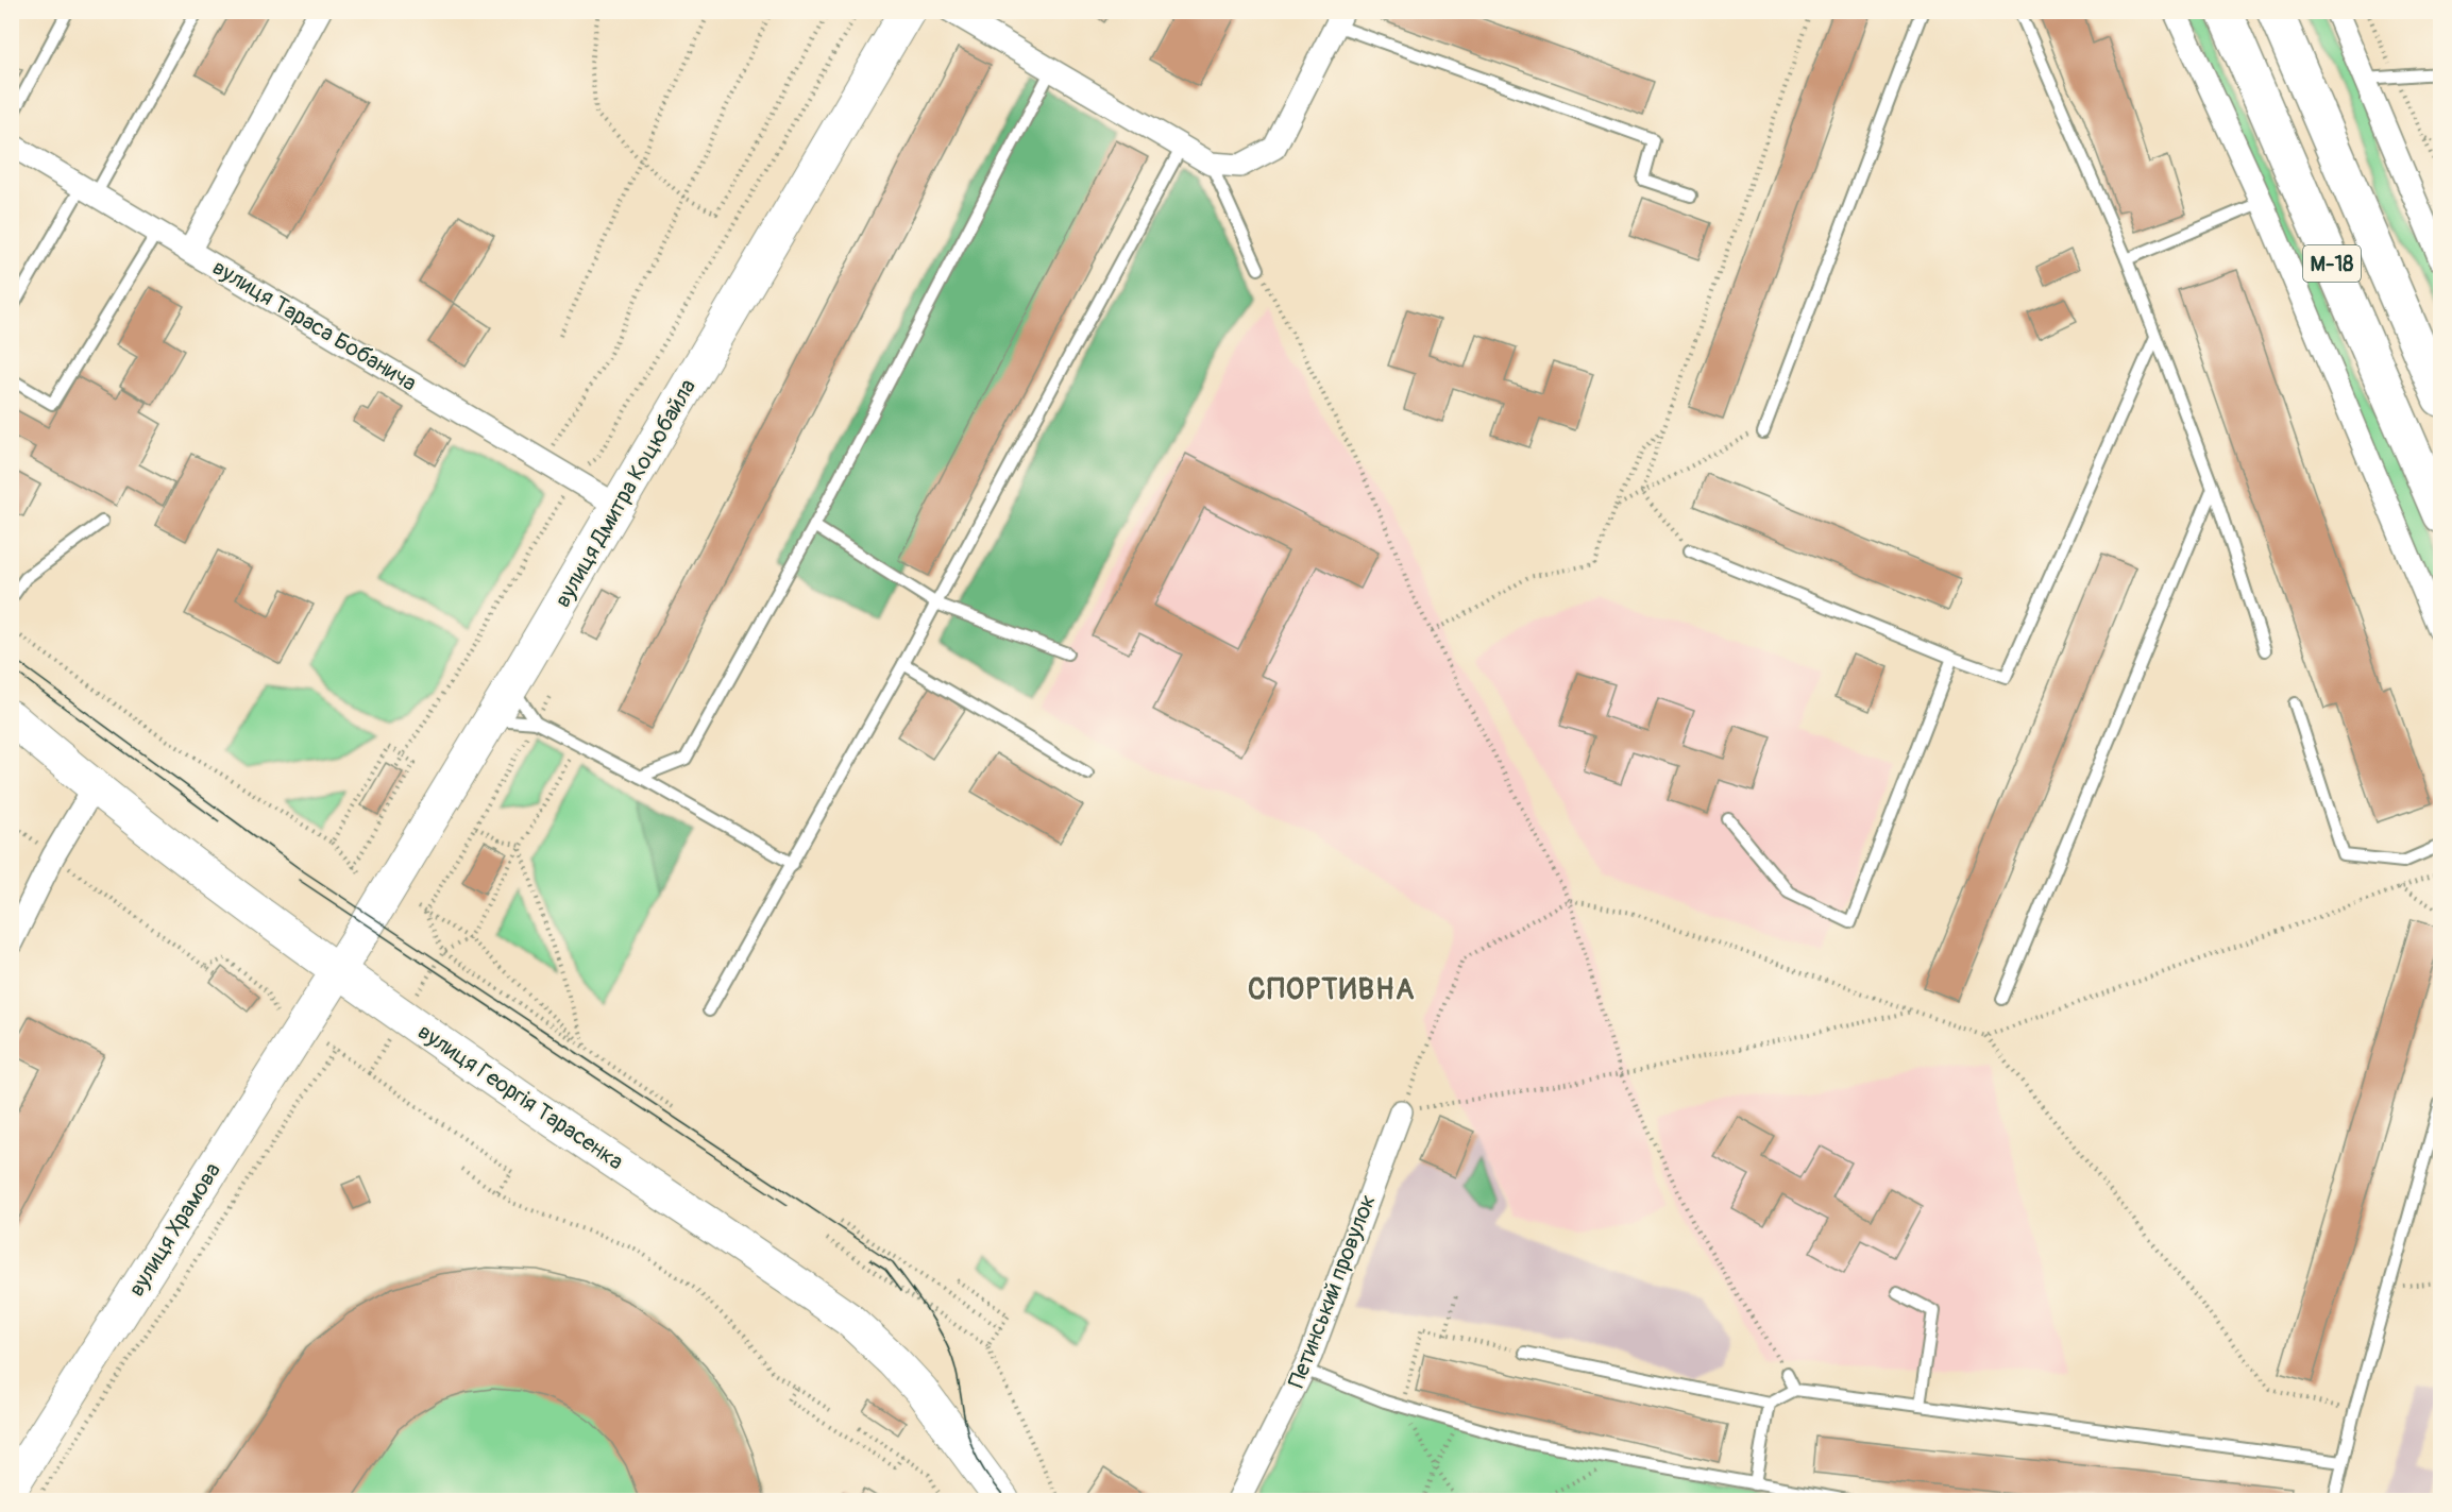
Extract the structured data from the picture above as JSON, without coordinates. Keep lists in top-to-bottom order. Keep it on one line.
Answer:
{"streets":{"main road":["М-18","вулиця Дмитра Коцюбайла","вулиця Георгія Тарасенка","вулиця Храмова"],"street":["вулиця Тараса Бобанича","Петинський провулок"]},"crossings":[["вулиця Тараса Бобанича","вулиця Дмитра Коцюбайла"],["вулиця Дмитра Коцюбайла","вулиця Георгія Тарасенка"],["вулиця Дмитра Коцюбайла","вулиця Храмова"],["вулиця Георгія Тарасенка","вулиця Храмова"]],"districts":["СПОРТИВНА"]}
